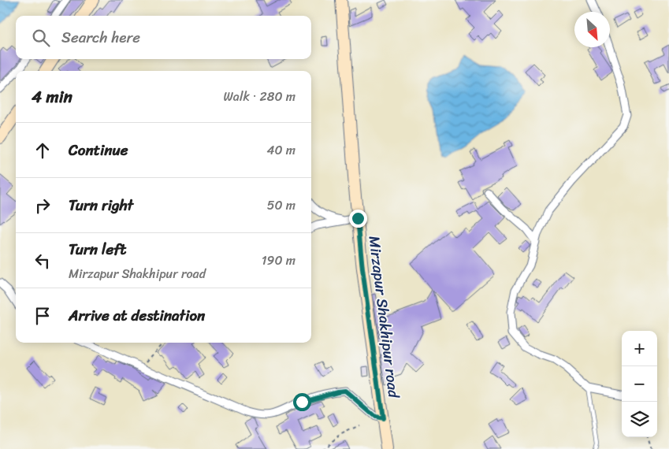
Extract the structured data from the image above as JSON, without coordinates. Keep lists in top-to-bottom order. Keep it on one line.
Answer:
{"streets":{"main road":["Mirzapur Shakhipur road"]},"north":"bottom right","page":{"search":"Search here","heading":["4 min","Walk · 280 m"],"list":[["Continue","40 m"],["Turn right","50 m"],["Turn left","Mirzapur Shakhipur road","190 m"],"Arrive at destination"],"map_buttons":["+","−"]}}
